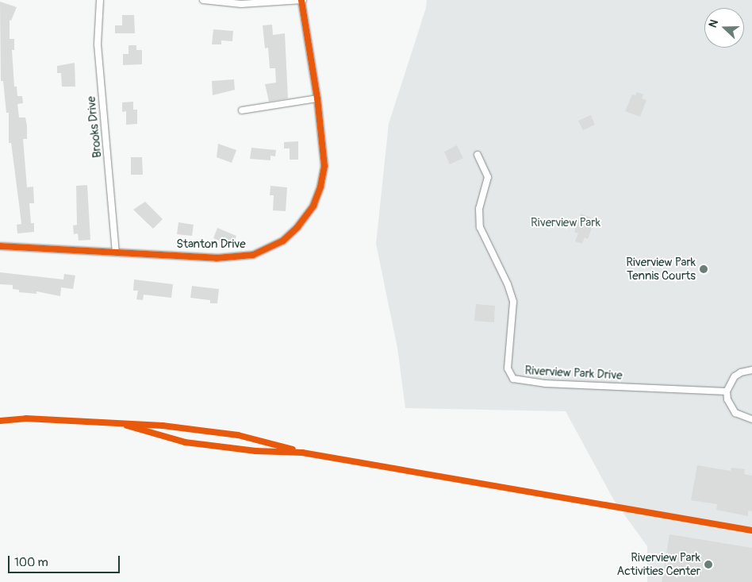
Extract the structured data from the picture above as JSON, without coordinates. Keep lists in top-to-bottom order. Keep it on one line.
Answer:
{"streets":{"street":["Brooks Drive","Stanton Drive","Riverview Park Drive"]},"crossings":[["Brooks Drive","Stanton Drive"]],"parks":["Riverview Park"],"places":["Riverview Park Tennis Courts","Riverview Park Activities Center"],"scale_bar":"100 m","north":"left"}
